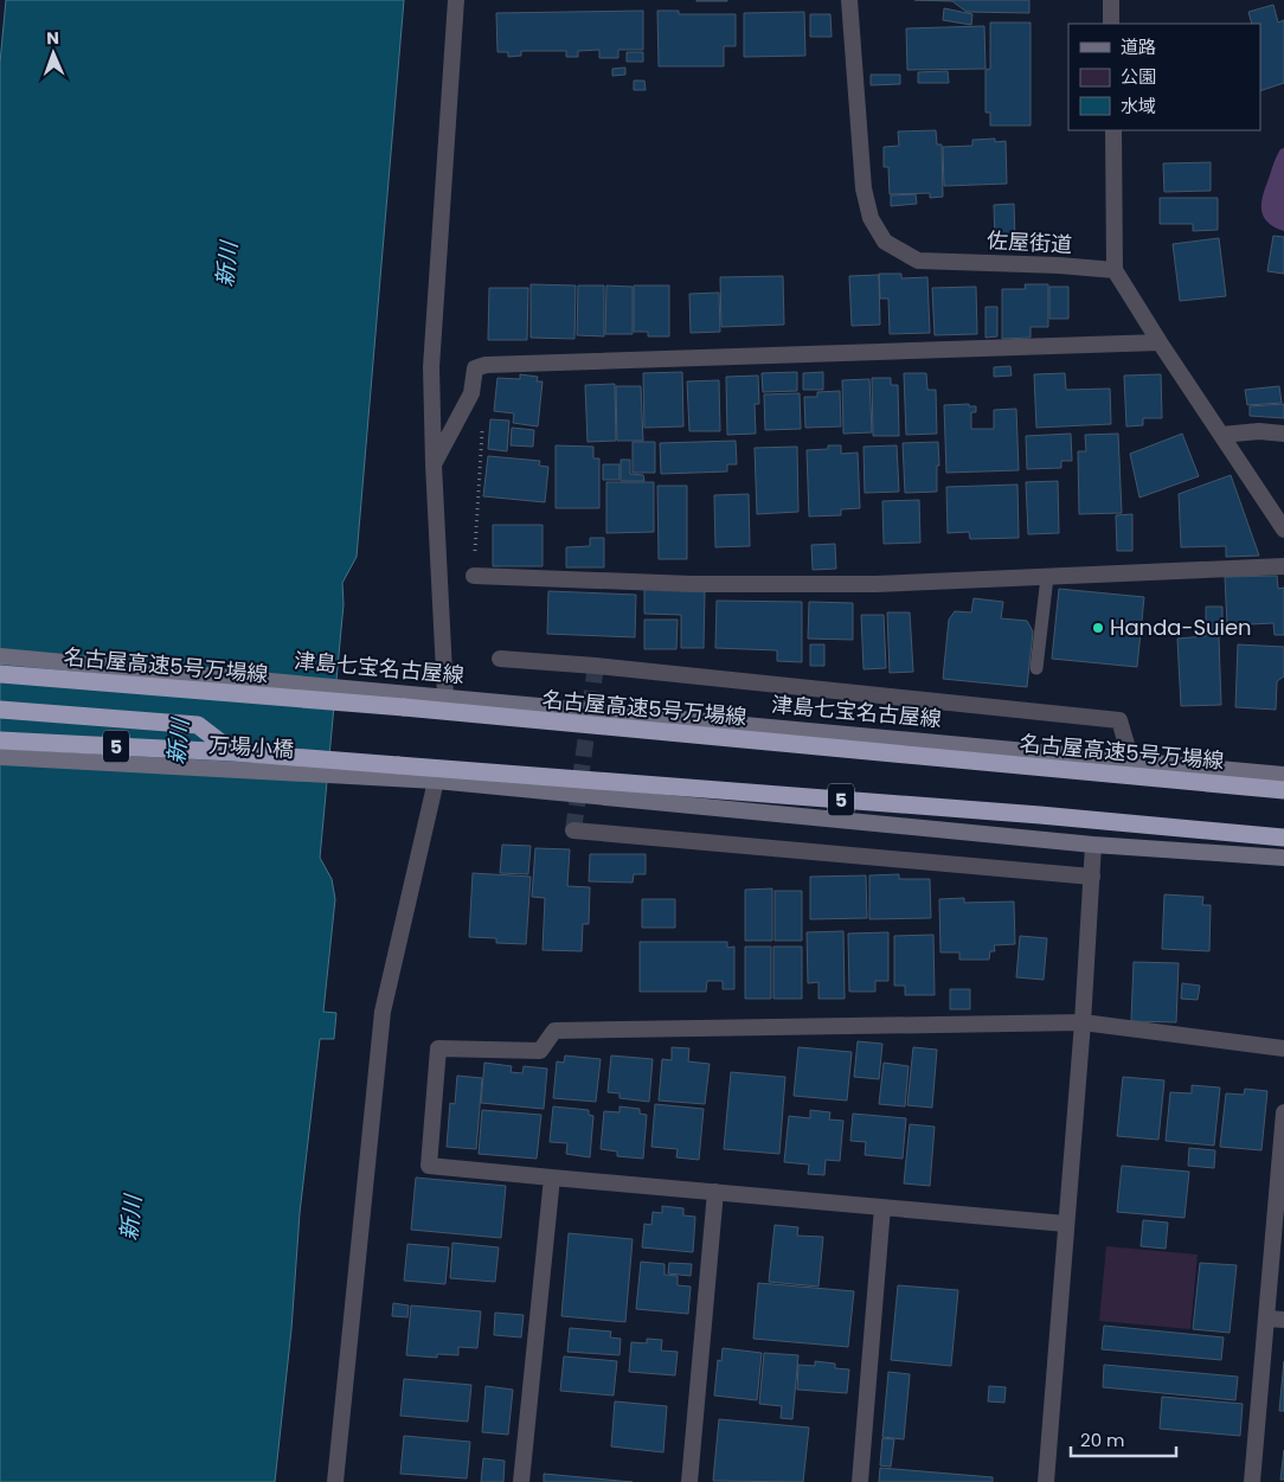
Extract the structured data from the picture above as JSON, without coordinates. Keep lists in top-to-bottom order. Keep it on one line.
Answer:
{"streets":{"highway":["名古屋高速5号万場線","5"],"main road":["津島七宝名古屋線","万場小橋"],"street":["佐屋街道"]},"water":["新川"],"places":["Handa-Suien"],"legend":["道路","公園","水域"],"scale_bar":"20 m","north":"top"}
